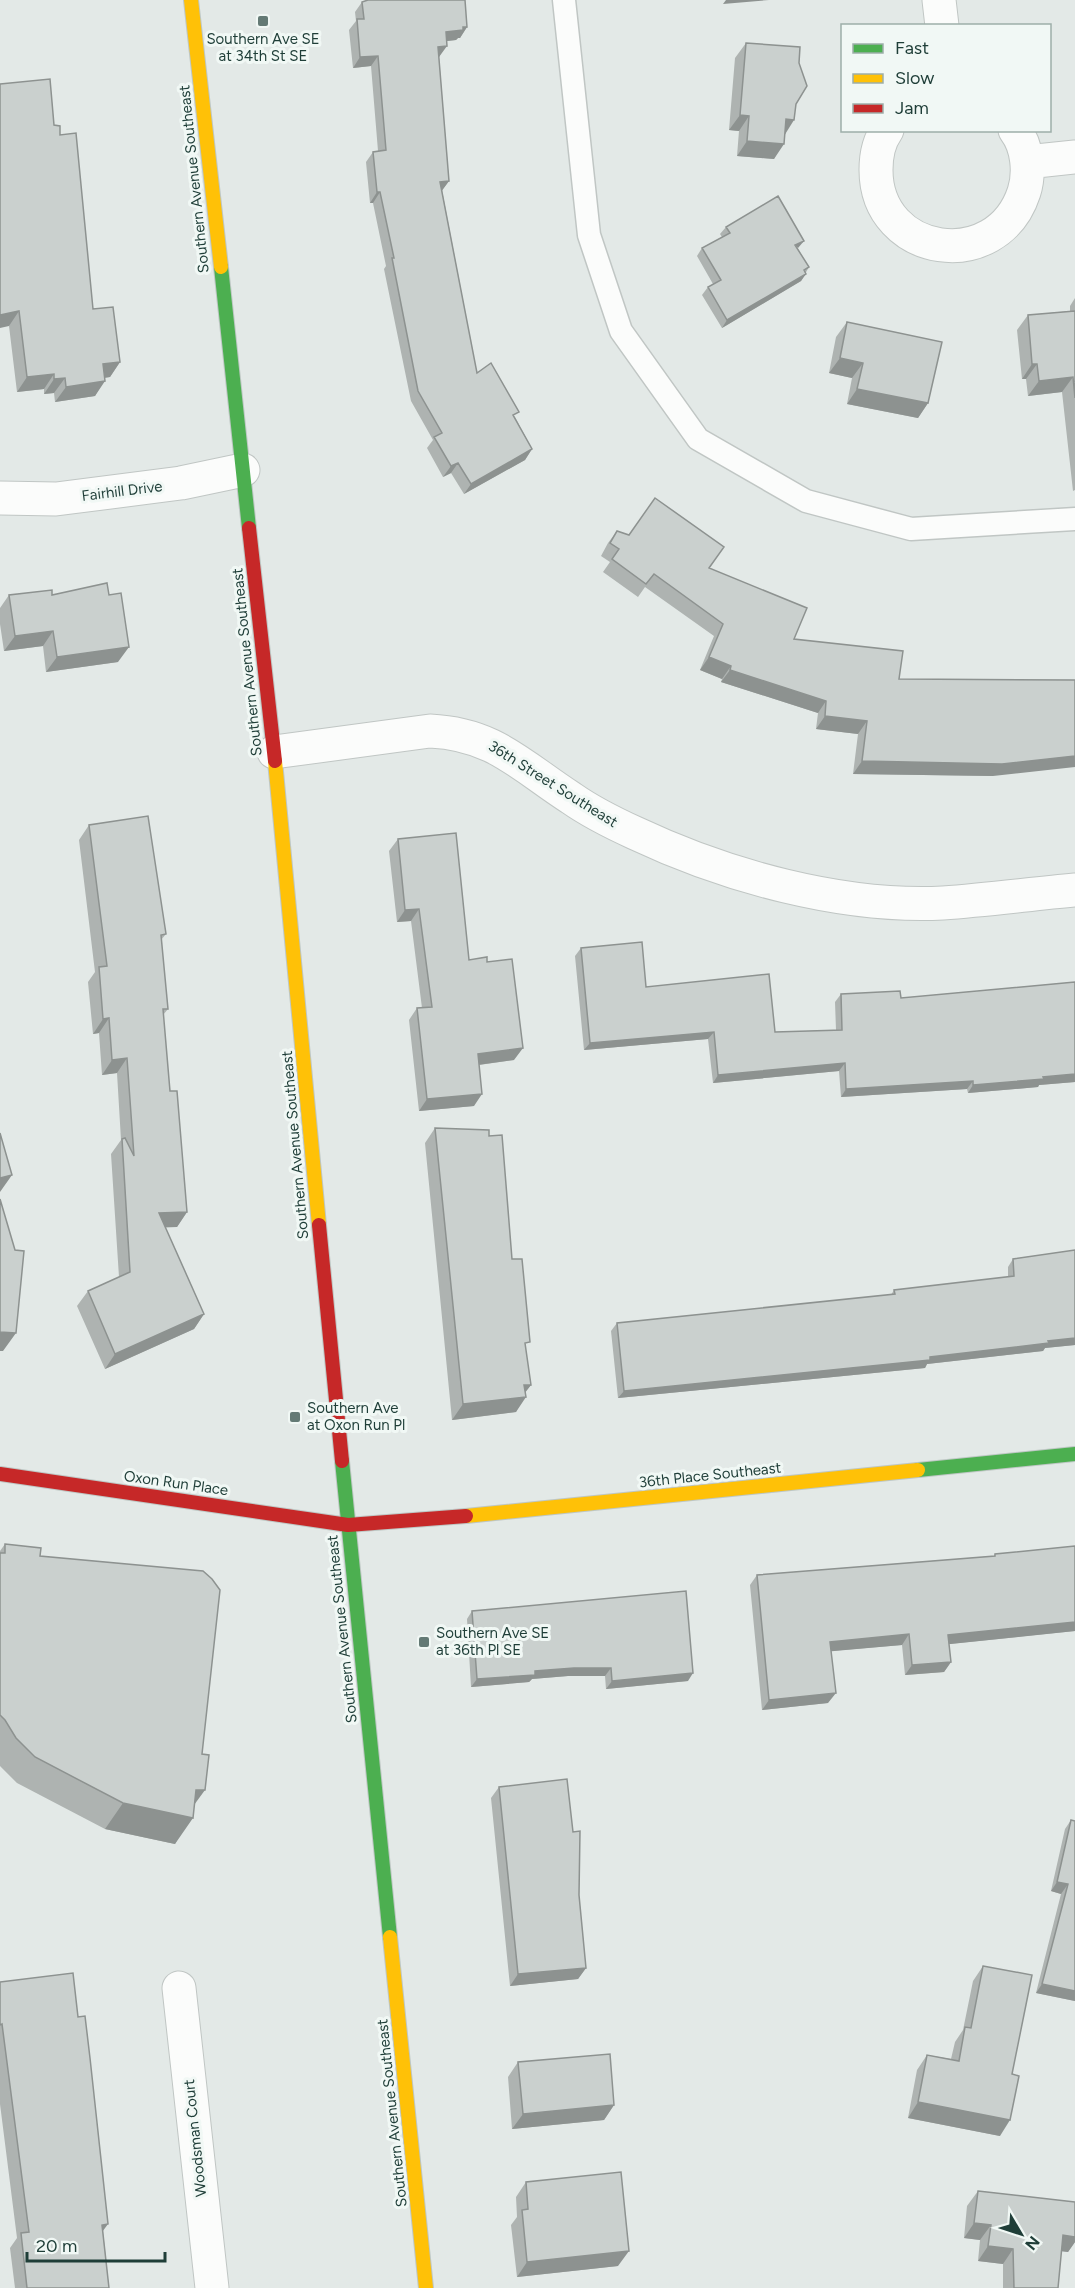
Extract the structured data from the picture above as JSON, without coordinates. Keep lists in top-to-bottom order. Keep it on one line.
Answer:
{"streets":{"main road":["Southern Avenue Southeast","36th Place Southeast","Oxon Run Place"],"street":["Fairhill Drive","36th Street Southeast","Woodsman Court"]},"crossings":[["Southern Avenue Southeast","Fairhill Drive"],["Southern Avenue Southeast","36th Street Southeast"],["Southern Avenue Southeast","36th Place Southeast"],["Southern Avenue Southeast","Oxon Run Place"],["36th Place Southeast","Oxon Run Place"]],"places":{"transit":["Southern Ave SE at 34th St SE","Southern Ave at Oxon Run Pl","Southern Ave SE at 36th Pl SE"]},"legend":["Fast","Slow","Jam"],"scale_bar":"20 m","north":"bottom right"}
